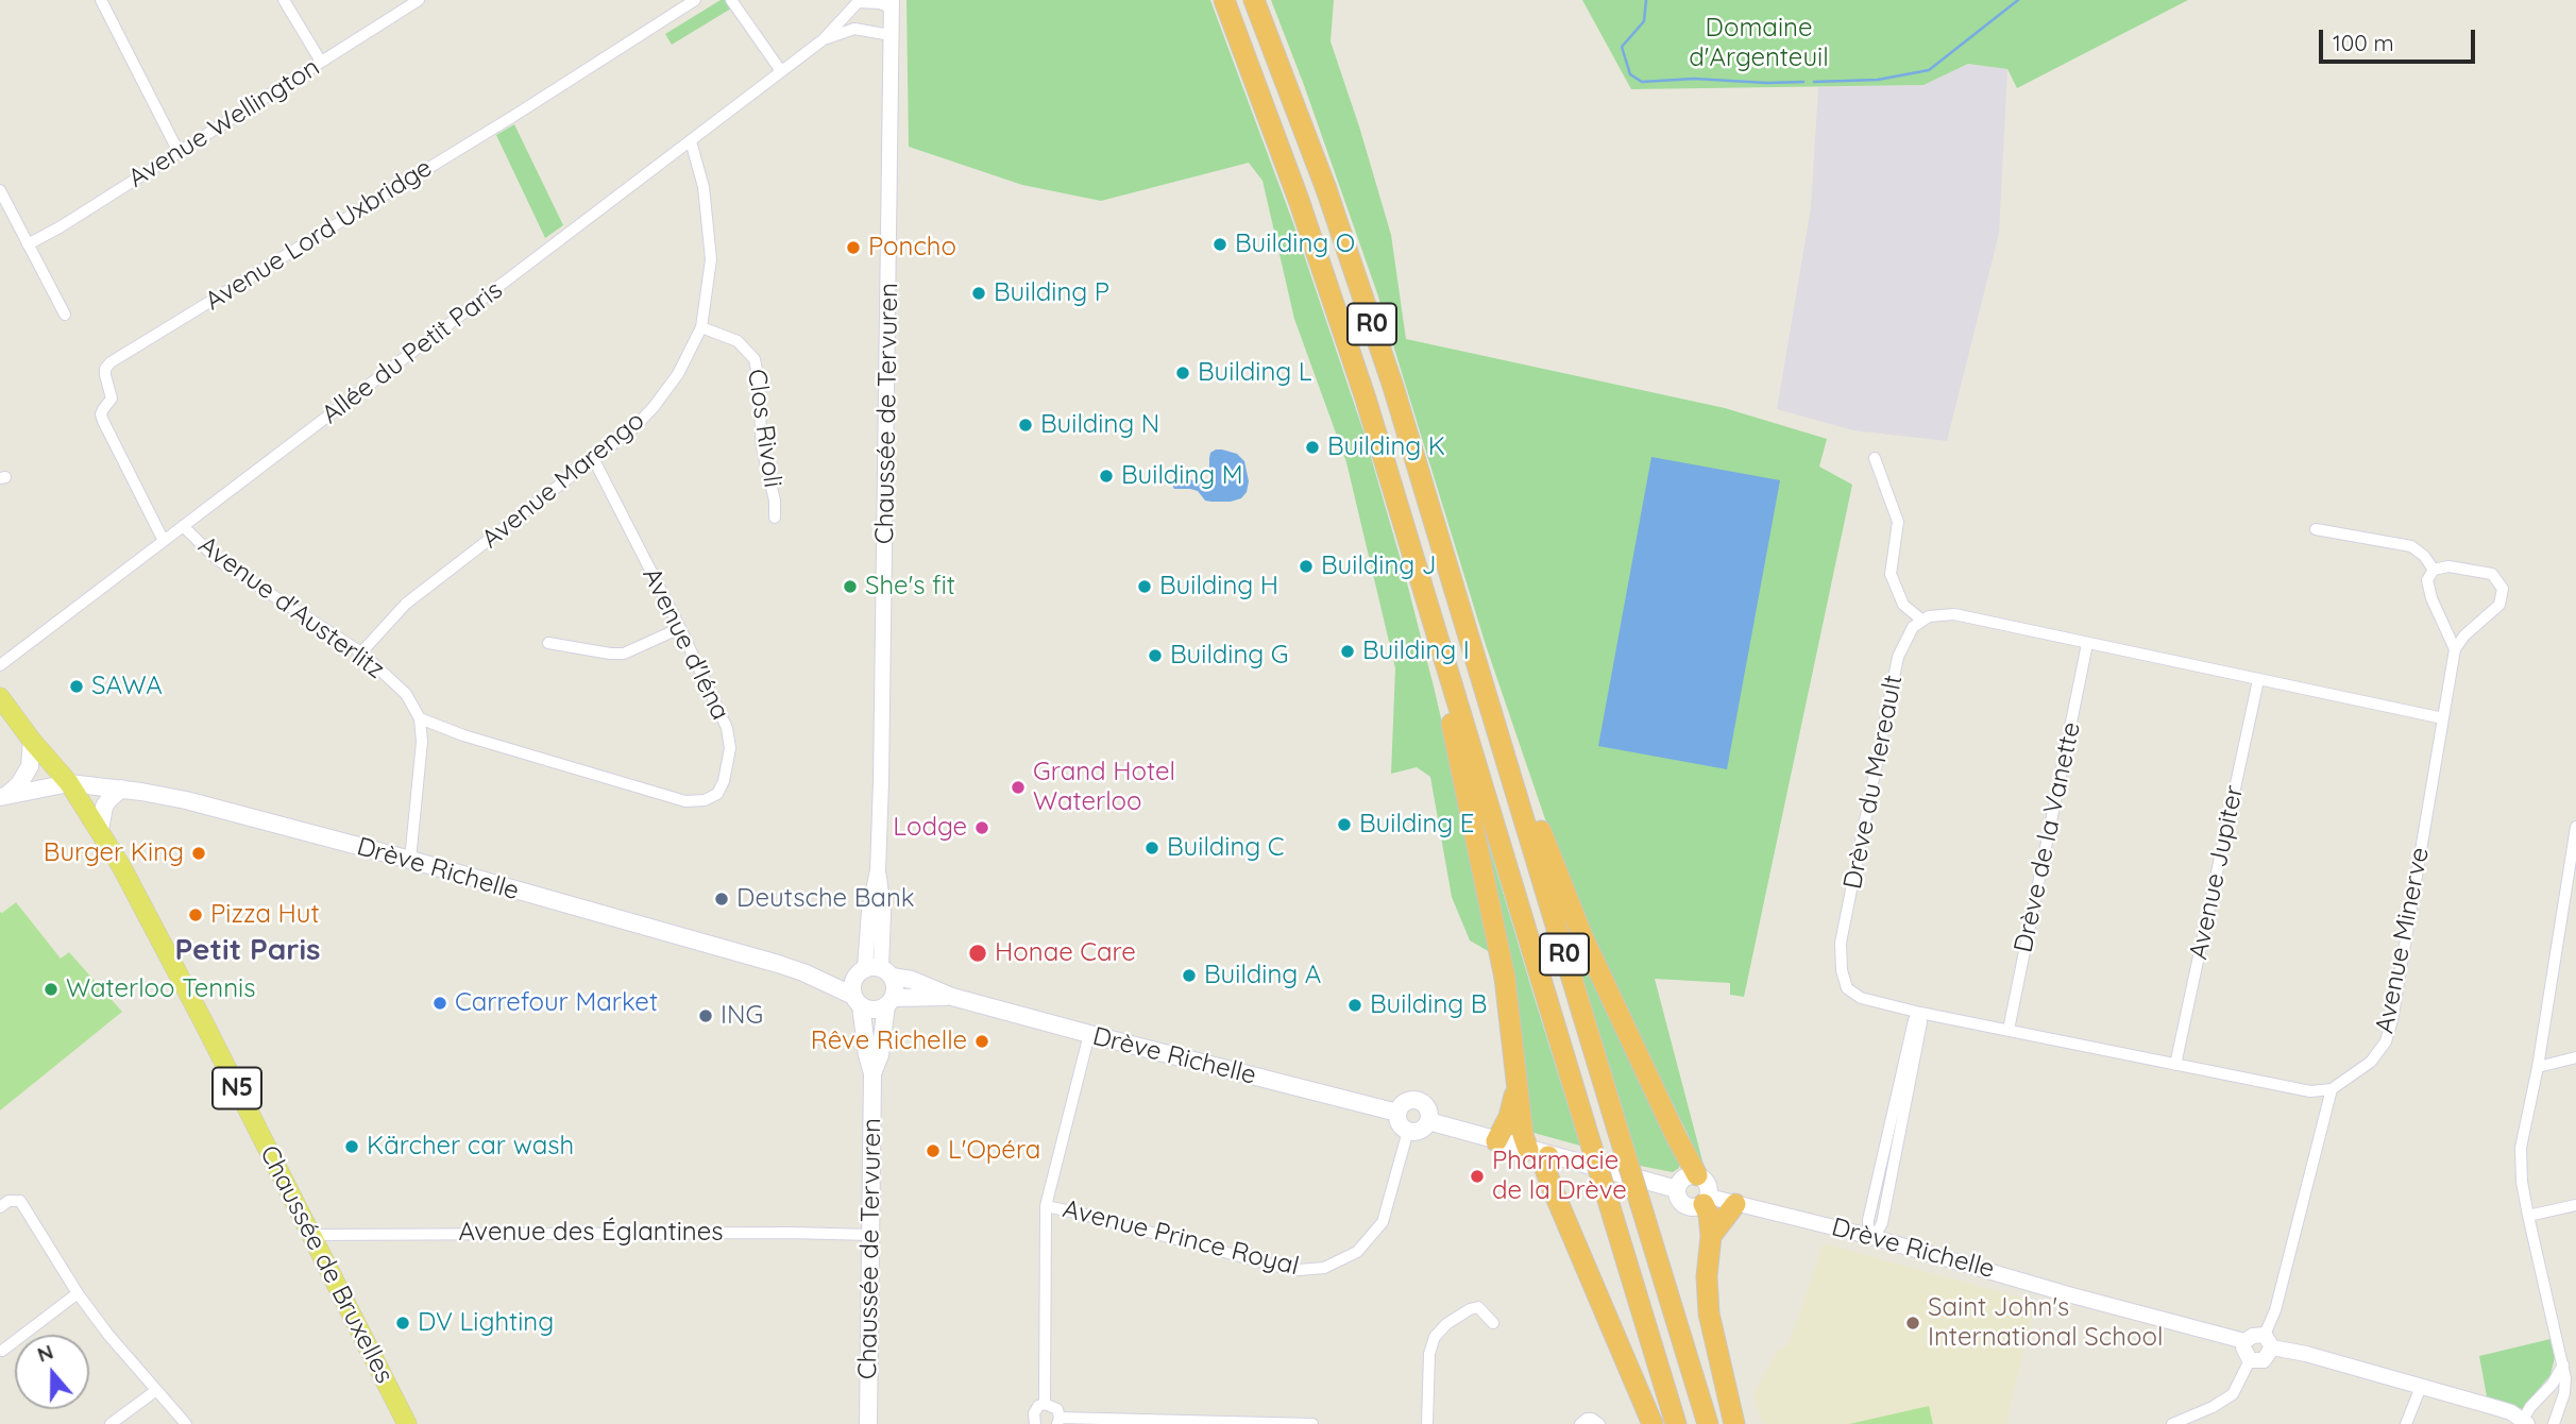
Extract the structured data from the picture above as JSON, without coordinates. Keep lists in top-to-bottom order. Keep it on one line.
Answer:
{"streets":{"highway":["R0"],"main road":["Chaussée de Tervuren","Drève Richelle","N5","Chaussée de Bruxelles"],"street":["Avenue Wellington","Avenue Lord Uxbridge","Allée du Petit Paris","Clos Rivoli","Avenue Marengo","Avenue d'Austerlitz","Avenue d'Iéna","Drève du Mereault","Drève de la Vanette","Avenue Jupiter","Avenue Minerve","Avenue des Églantines","Avenue Prince Royal"]},"crossings":[["Avenue Lord Uxbridge","Allée du Petit Paris"],["Allée du Petit Paris","Chaussée de Tervuren"],["Allée du Petit Paris","Avenue Marengo"],["Allée du Petit Paris","Avenue d'Austerlitz"],["Chaussée de Tervuren","Drève Richelle"],["Chaussée de Tervuren","Avenue des Églantines"],["Clos Rivoli","Avenue Marengo"],["Avenue Marengo","Avenue d'Austerlitz"],["Avenue Marengo","Avenue d'Iéna"],["Avenue d'Austerlitz","Avenue d'Iéna"],["Drève du Mereault","Drève de la Vanette"],["Drève du Mereault","Avenue Jupiter"],["Drève du Mereault","Avenue Minerve"],["Drève Richelle","Avenue Prince Royal"],["Drève Richelle","Chaussée de Bruxelles"],["Avenue des Églantines","Chaussée de Bruxelles"]],"districts":["Petit Paris"],"parks":["Domaine d'Argenteuil"],"places":["Building O","Poncho","Building P","Building L","Building N","Building K","Building M","Building J","She's fit","Building H","Building I","Building G","SAWA","Grand Hotel Waterloo","Building E","Lodge","Building C","Burger King","Deutsche Bank","Pizza Hut","Honae Care","Building A","Waterloo Tennis","Carrefour Market","Building B","ING","Rêve Richelle","Kärcher car wash","L'Opéra","Pharmacie de la Drève","DV Lighting","Saint John's International School"],"scale_bar":"100 m","north":"top"}
